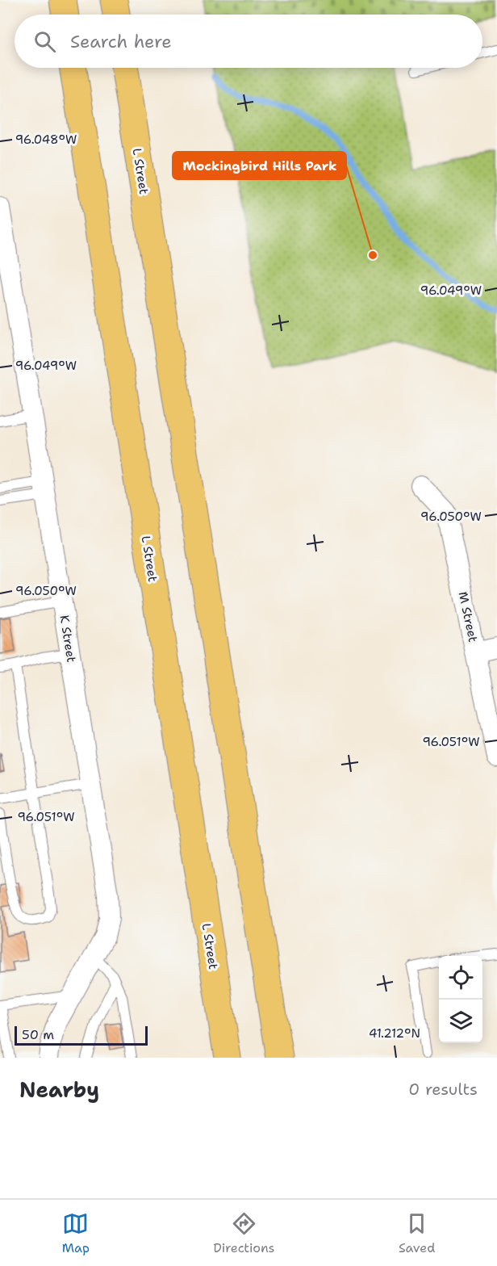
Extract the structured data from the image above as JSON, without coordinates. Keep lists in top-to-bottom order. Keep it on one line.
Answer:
{"streets":{"main road":["L Street"],"street":["M Street","K Street"]},"places":["Mockingbird Hills Park"],"scale_bar":"50 m","page":{"search":"Search here","scale":"50 m","heading":["Nearby","0 results"],"nav":["Map","Directions","Saved"]},"coordinates":["96.048°W","96.049°W","96.050°W","96.051°W","41.212°N"]}
